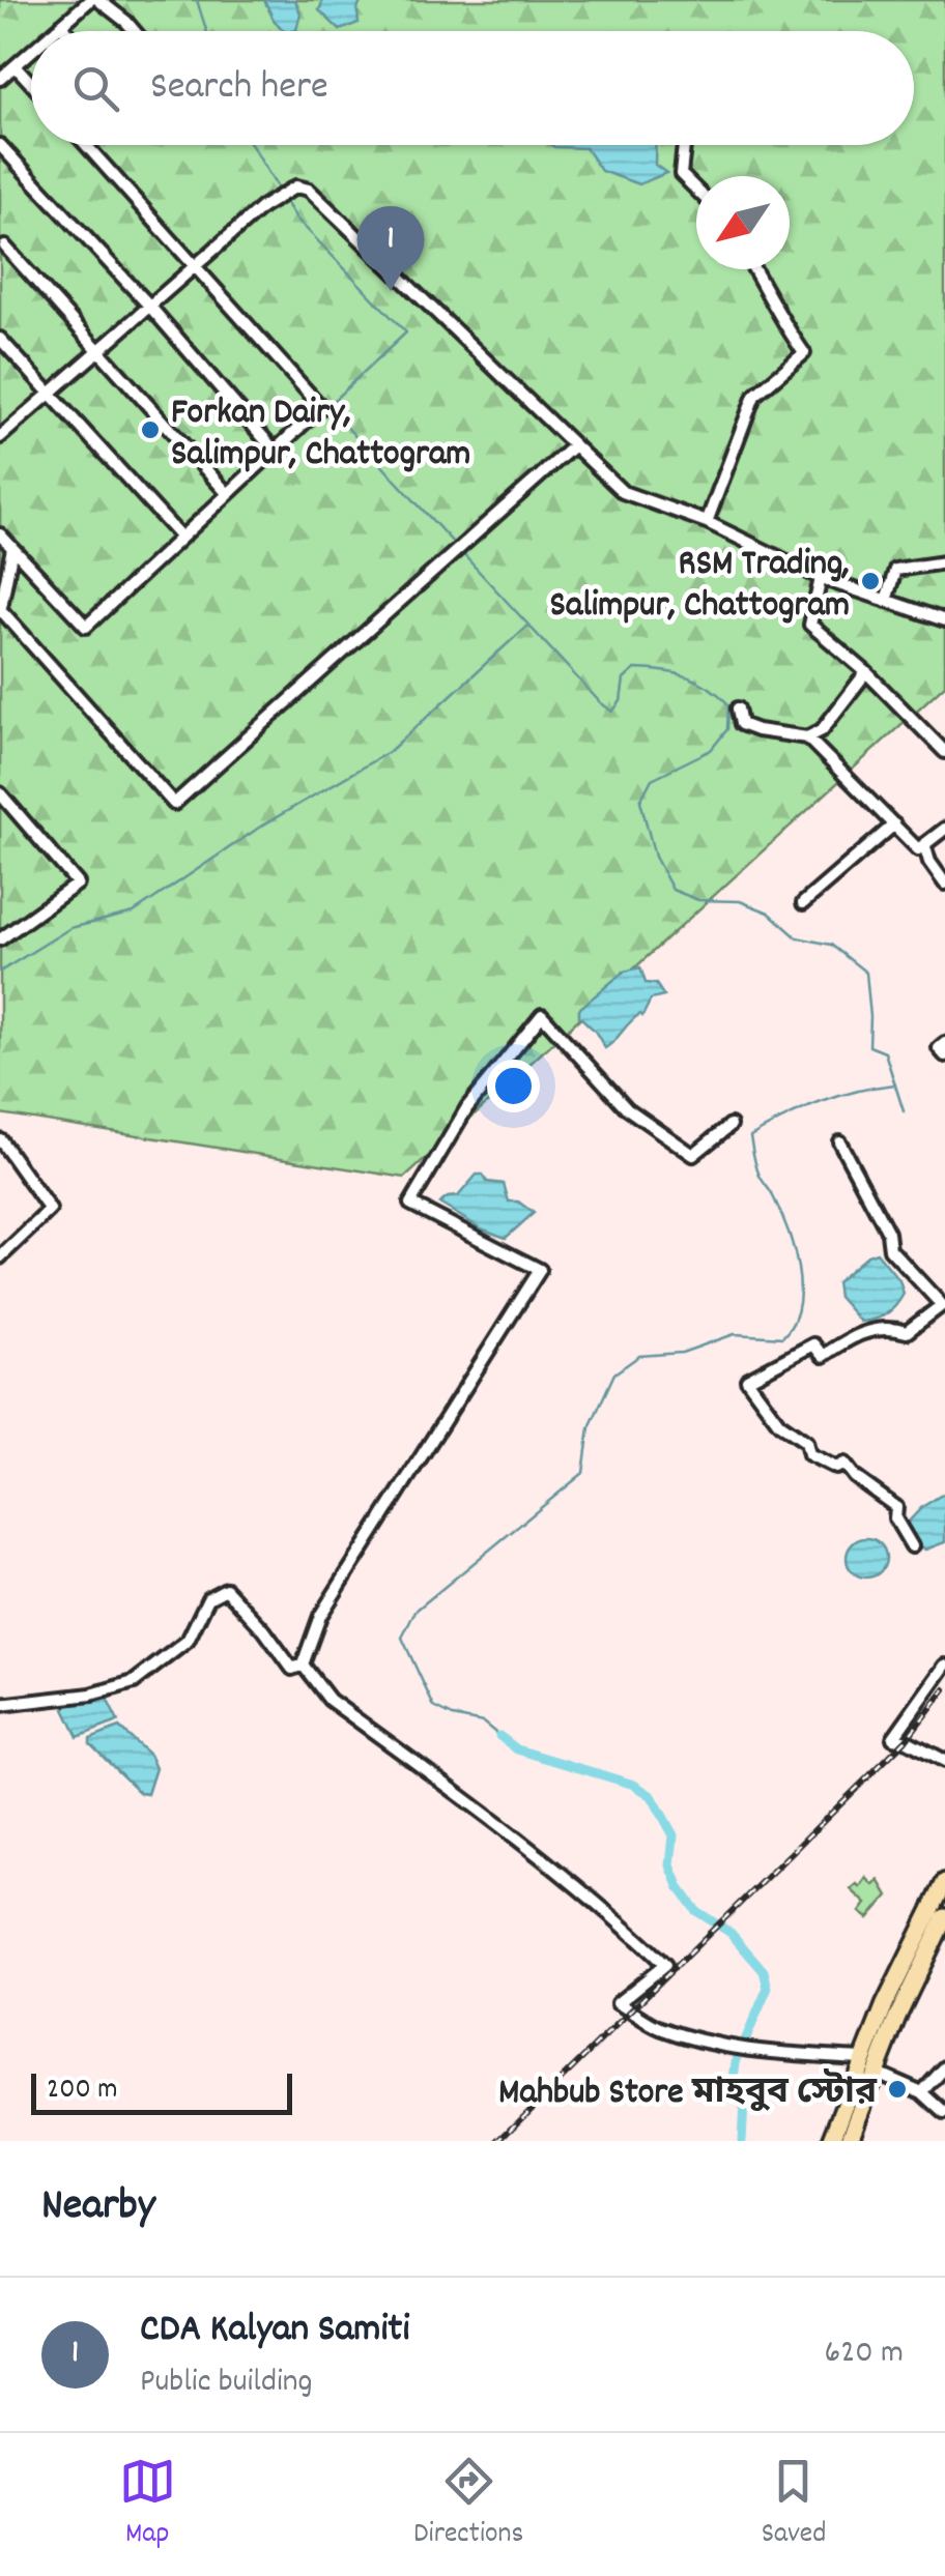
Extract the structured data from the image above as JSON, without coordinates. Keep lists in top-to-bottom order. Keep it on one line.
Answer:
{"places":["Forkan Dairy, Salimpur, Chattogram","RSM Trading, Salimpur, Chattogram","Mahbub Store মাহবুব স্টোর"],"scale_bar":"200 m","north":"bottom left","page":{"search":"Search here","pins":"1","scale":"200 m","heading":"Nearby","list":[{"mark":"1","name":"CDA Kalyan Samiti","note":"Public building","value":"620 m"}],"nav":["Map","Directions","Saved"]}}
